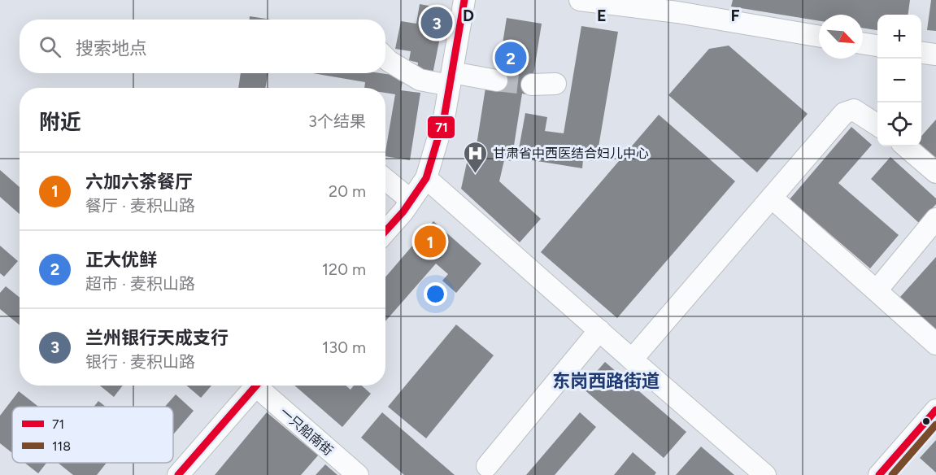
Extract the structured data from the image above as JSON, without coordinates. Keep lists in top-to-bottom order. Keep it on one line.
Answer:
{"streets":{"street":["一只船南街"]},"districts":["东岗西路街道"],"places":{"hospital":["甘肃省中西医结合妇儿中心"]},"lines":["transit line 71","transit line 118"],"legend":["71","118"],"north":"bottom right","page":{"pins":["3","2","1"],"map_buttons":["+","−"],"search":"搜索地点","heading":["附近","3个结果"],"list":[{"mark":"1","name":"六加六茶餐厅","note":"餐厅 · 麦积山路","value":"20 m"},{"mark":"2","name":"正大优鲜","note":"超市 · 麦积山路","value":"120 m"},{"mark":"3","name":"兰州银行天成支行","note":"银行 · 麦积山路","value":"130 m"}]},"grid":{"columns":["D","E","F"]}}
